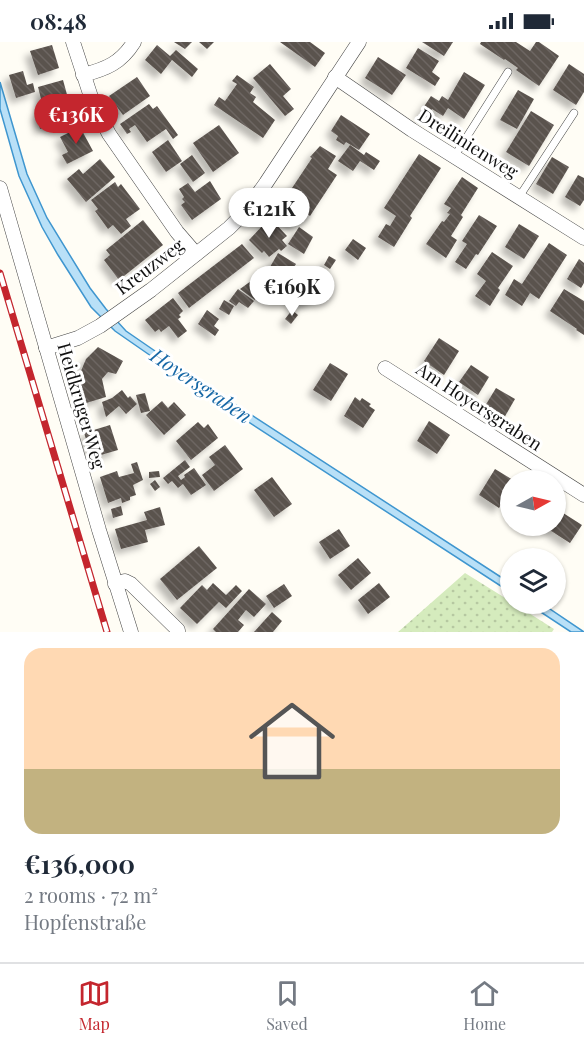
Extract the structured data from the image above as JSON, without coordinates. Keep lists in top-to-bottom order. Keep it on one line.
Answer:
{"streets":{"street":["Dreilinienweg","Kreuzweg","Heidkruger Weg","Am Hoyersgraben"]},"crossings":[["Dreilinienweg","Kreuzweg"],["Kreuzweg","Heidkruger Weg"]],"water":["Hoyersgraben"],"north":"right","page":{"status":"08:48","price":["€136K","€121K","€169K"],"list":[{"name":"€136,000","note":"2 rooms · 72 m² · Hopfenstraße"}],"tabs":["Map","Saved","Home"]}}
